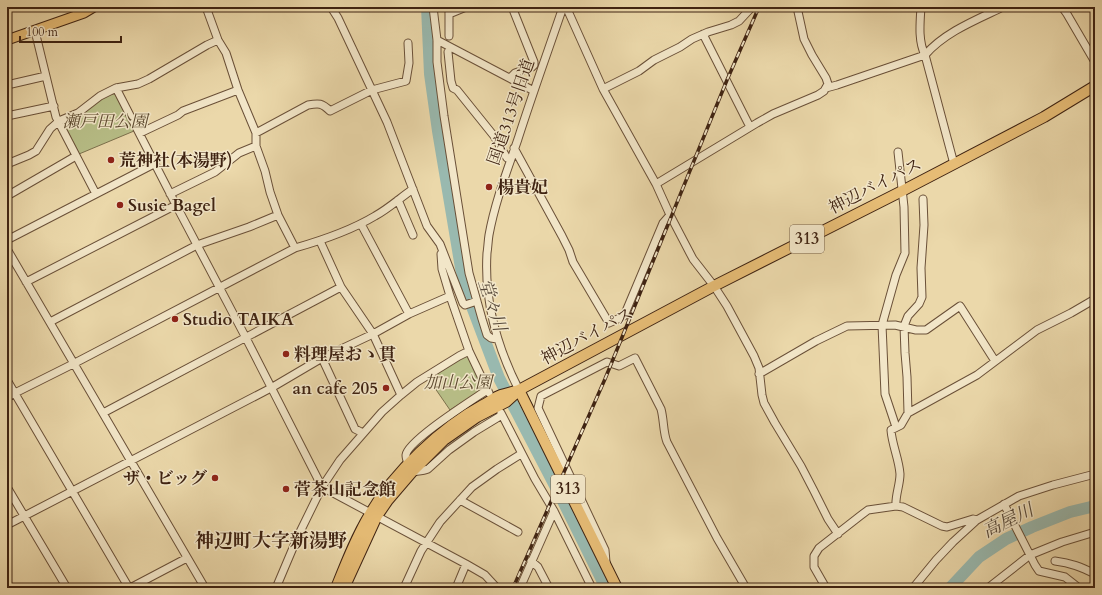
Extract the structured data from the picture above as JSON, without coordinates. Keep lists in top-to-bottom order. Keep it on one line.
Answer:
{"streets":{"highway":["神辺バイパス","313"],"street":["国道313号旧道"]},"crossings":[["国道313号旧道","神辺バイパス"],["国道313号旧道","313"],["神辺バイパス","313"]],"districts":["神辺町大字新湯野"],"water":["堂々川","高屋川"],"parks":["瀬戸田公園","加山公園"],"places":["荒神社(本湯野)","楊貴妃","Susie Bagel","Studio TAIKA","料理屋おゝ貫","an cafe 205","ザ・ビッグ","菅茶山記念館"],"scale_bar":"100 m"}
